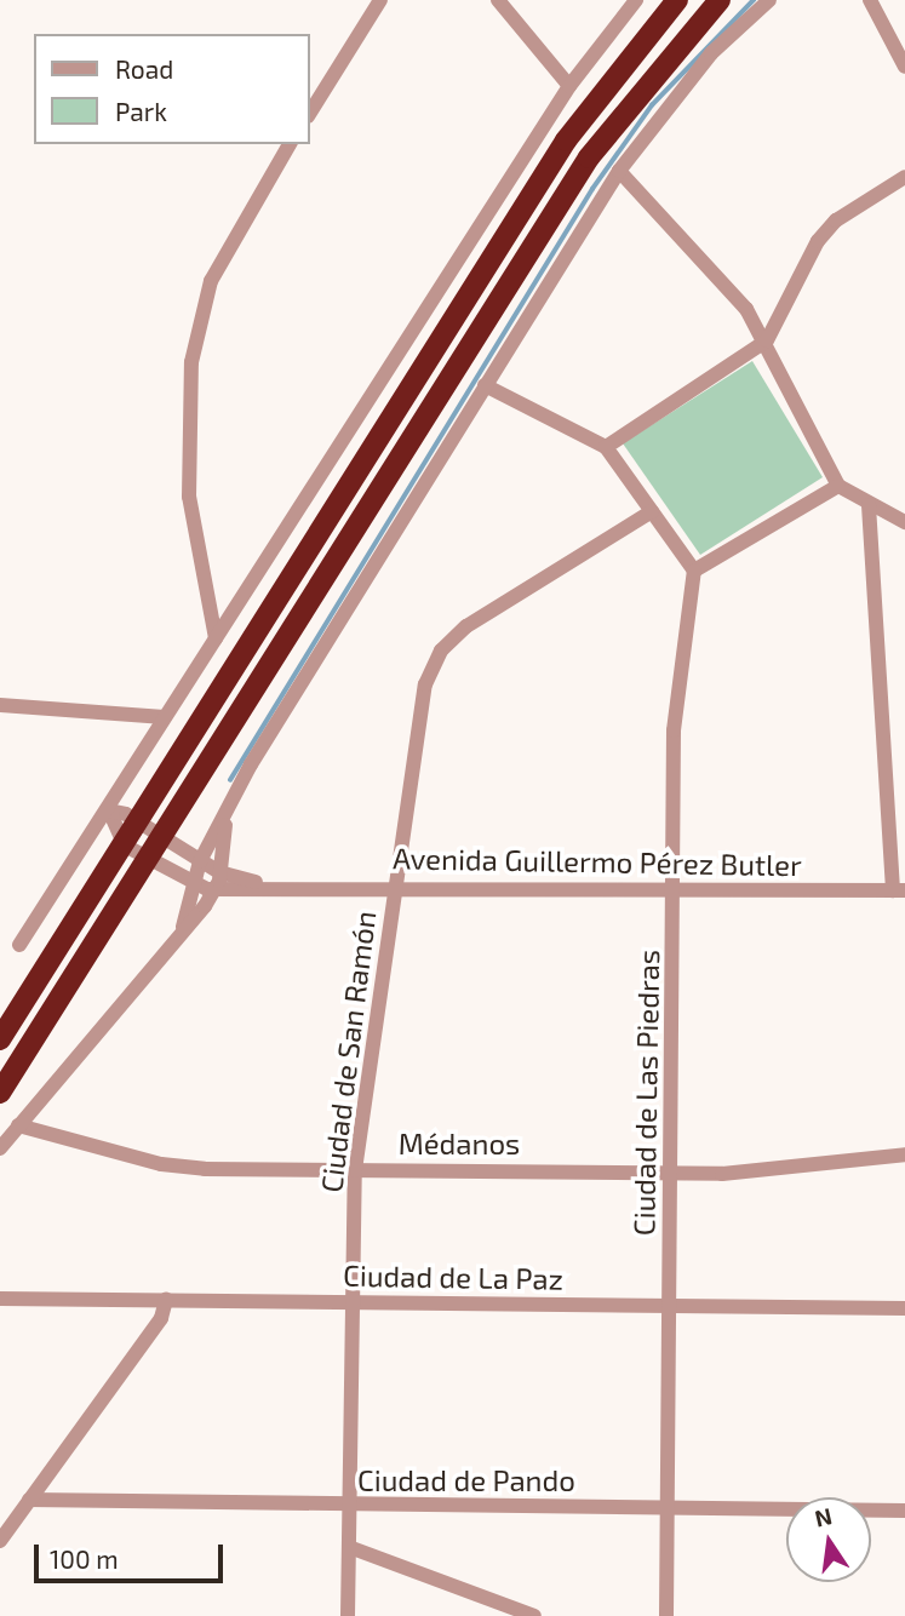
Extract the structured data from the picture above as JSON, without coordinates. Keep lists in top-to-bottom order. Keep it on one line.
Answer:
{"streets":{"street":["Avenida Guillermo Pérez Butler","Ciudad de San Ramón","Ciudad de Las Piedras","Médanos","Ciudad de La Paz","Ciudad de Pando"]},"crossings":[["Avenida Guillermo Pérez Butler","Ciudad de San Ramón"],["Avenida Guillermo Pérez Butler","Ciudad de Las Piedras"],["Ciudad de San Ramón","Médanos"],["Ciudad de San Ramón","Ciudad de La Paz"],["Ciudad de San Ramón","Ciudad de Pando"],["Ciudad de Las Piedras","Médanos"],["Ciudad de Las Piedras","Ciudad de La Paz"],["Ciudad de Las Piedras","Ciudad de Pando"]],"legend":["Road","Park"],"scale_bar":"100 m","north":"top"}
